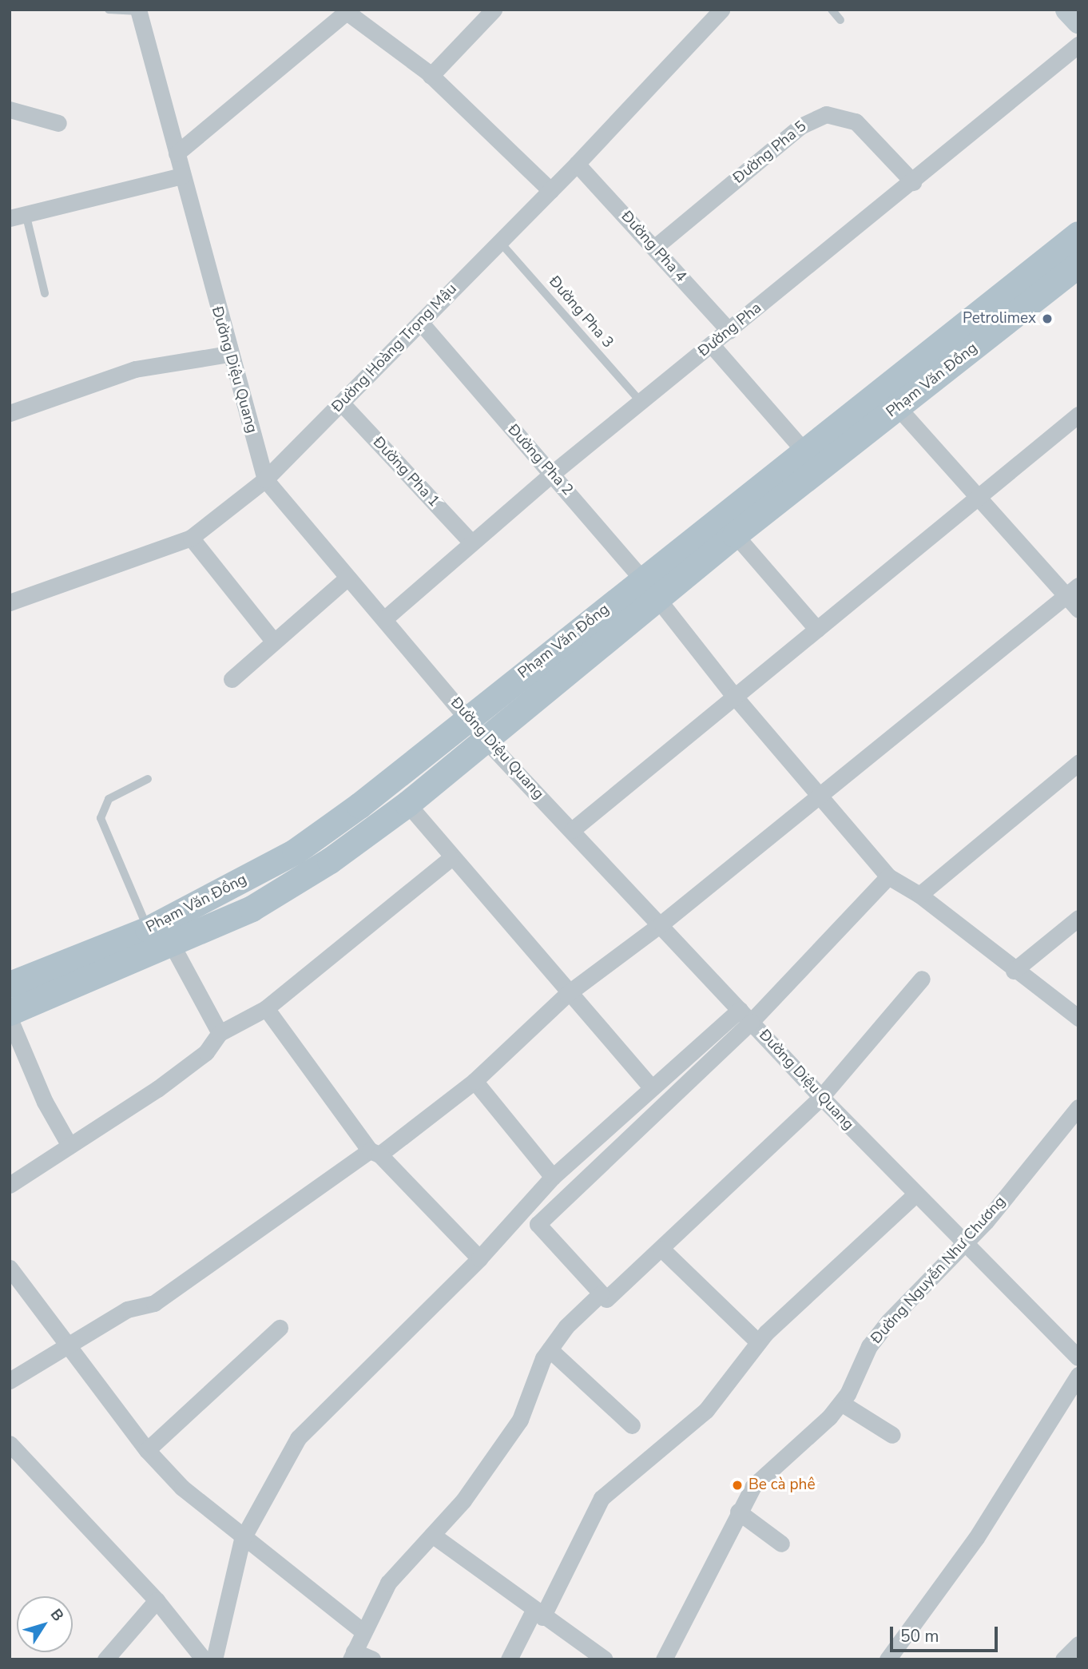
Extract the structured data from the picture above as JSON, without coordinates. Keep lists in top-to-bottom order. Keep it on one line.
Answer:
{"streets":{"main road":["Phạm Văn Đồng"],"street":["Đường Pha 5","Đường Pha 4","Đường Pha","Đường Hoàng Trọng Mậu","Đường Diệu Quang","Đường Pha 2","Đường Pha 1","Đường Nguyễn Như Chương"],"lane":["Đường Pha 3"]},"crossings":[["Đường Pha 5","Đường Pha 4"],["Đường Pha 5","Đường Pha"],["Đường Pha 4","Đường Pha"],["Đường Pha 4","Đường Hoàng Trọng Mậu"],["Đường Pha 3","Đường Pha"],["Đường Pha 3","Đường Hoàng Trọng Mậu"],["Đường Pha","Đường Diệu Quang"],["Đường Pha","Đường Pha 2"],["Đường Pha","Đường Pha 1"],["Đường Hoàng Trọng Mậu","Đường Diệu Quang"],["Đường Hoàng Trọng Mậu","Đường Pha 2"],["Đường Hoàng Trọng Mậu","Đường Pha 1"],["Đường Diệu Quang","Phạm Văn Đồng"],["Đường Diệu Quang","Đường Nguyễn Như Chương"],["Phạm Văn Đồng","Đường Pha 2"]],"places":["Petrolimex","Be cà phê"],"scale_bar":"50 m","north":"top right"}
